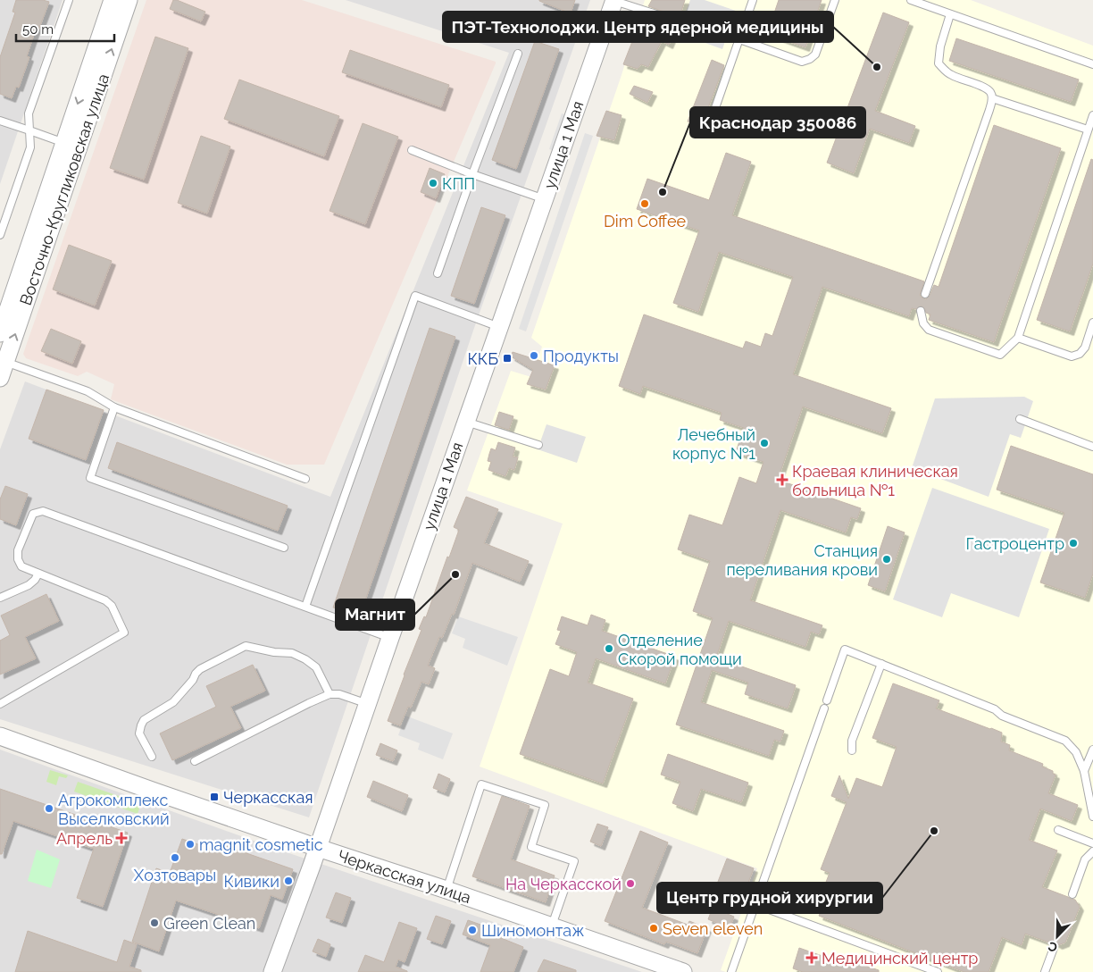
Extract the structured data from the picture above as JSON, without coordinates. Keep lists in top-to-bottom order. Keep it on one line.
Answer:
{"streets":{"street":["улица 1 Мая","Восточно-Кругликовская улица","Черкасская улица"]},"crossings":[["улица 1 Мая","Черкасская улица"]],"places":{"other":["ПЭТ-Технолоджи. Центр ядерной медицины","КПП","Краснодар 350086","Dim Coffee","Продукты","Лечебный корпус №1","Гастроцентр","Станция переливания крови","Магнит","Отделение Скорой помощи","Агрокомплекс Выселковский","Центр грудной хирургии","magnit cosmetic","Хозтовары","Кивики","На Черкасской","Green Clean","Seven eleven","Шиномонтаж"],"transit":["ККБ","Черкасская"],"health":["Краевая клиническая больница №1","Апрель","Медицинский центр"]},"scale_bar":"50 m","north":"bottom left"}
